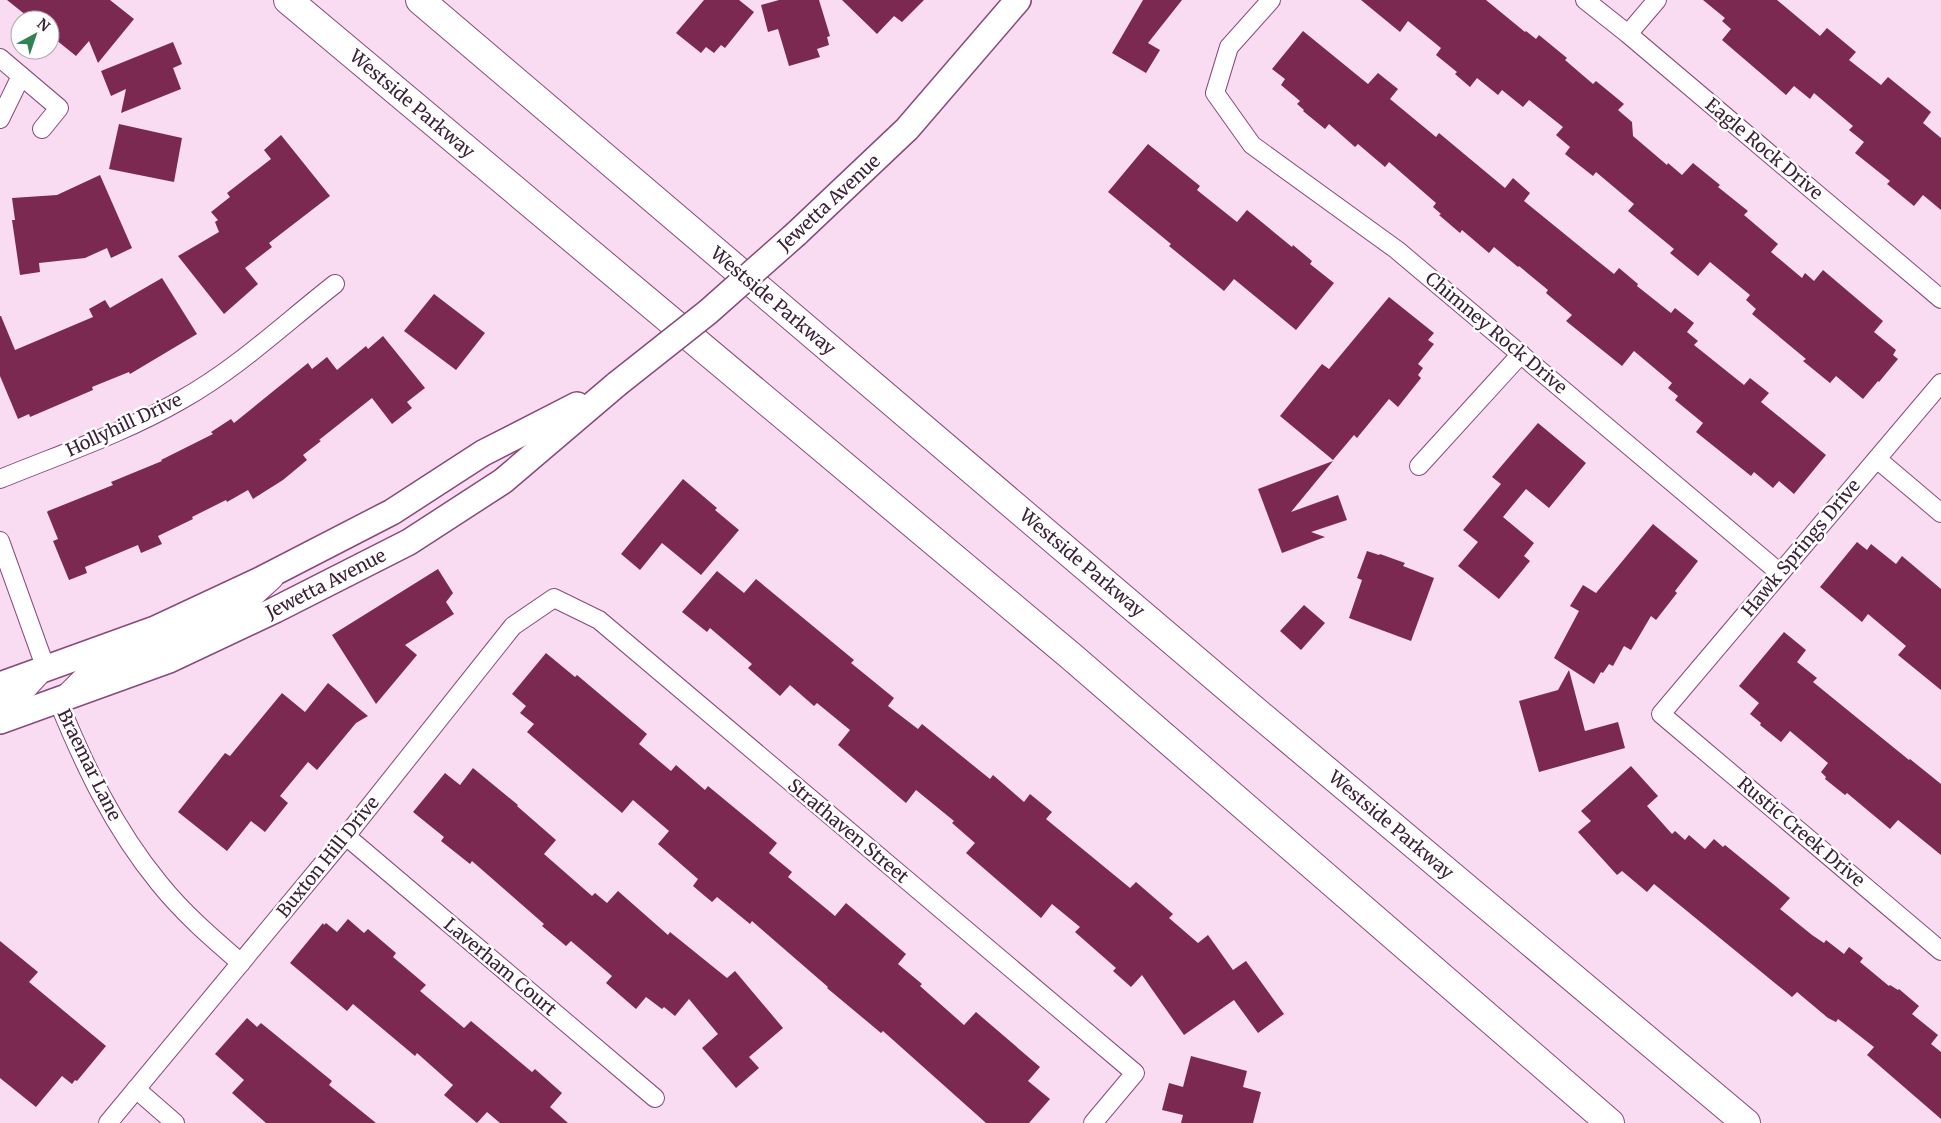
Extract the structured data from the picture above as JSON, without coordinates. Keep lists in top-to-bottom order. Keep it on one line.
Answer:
{"streets":{"highway":["Westside Parkway"],"street":["Eagle Rock Drive","Jewetta Avenue","Chimney Rock Drive","Hollyhill Drive","Hawk Springs Drive","Braemar Lane","Strathaven Street","Rustic Creek Drive","Buxton Hill Drive","Laverham Court"]},"crossings":[["Jewetta Avenue","Braemar Lane"],["Chimney Rock Drive","Hawk Springs Drive"],["Hawk Springs Drive","Rustic Creek Drive"],["Braemar Lane","Buxton Hill Drive"],["Strathaven Street","Buxton Hill Drive"],["Buxton Hill Drive","Laverham Court"]],"north":"top right"}
